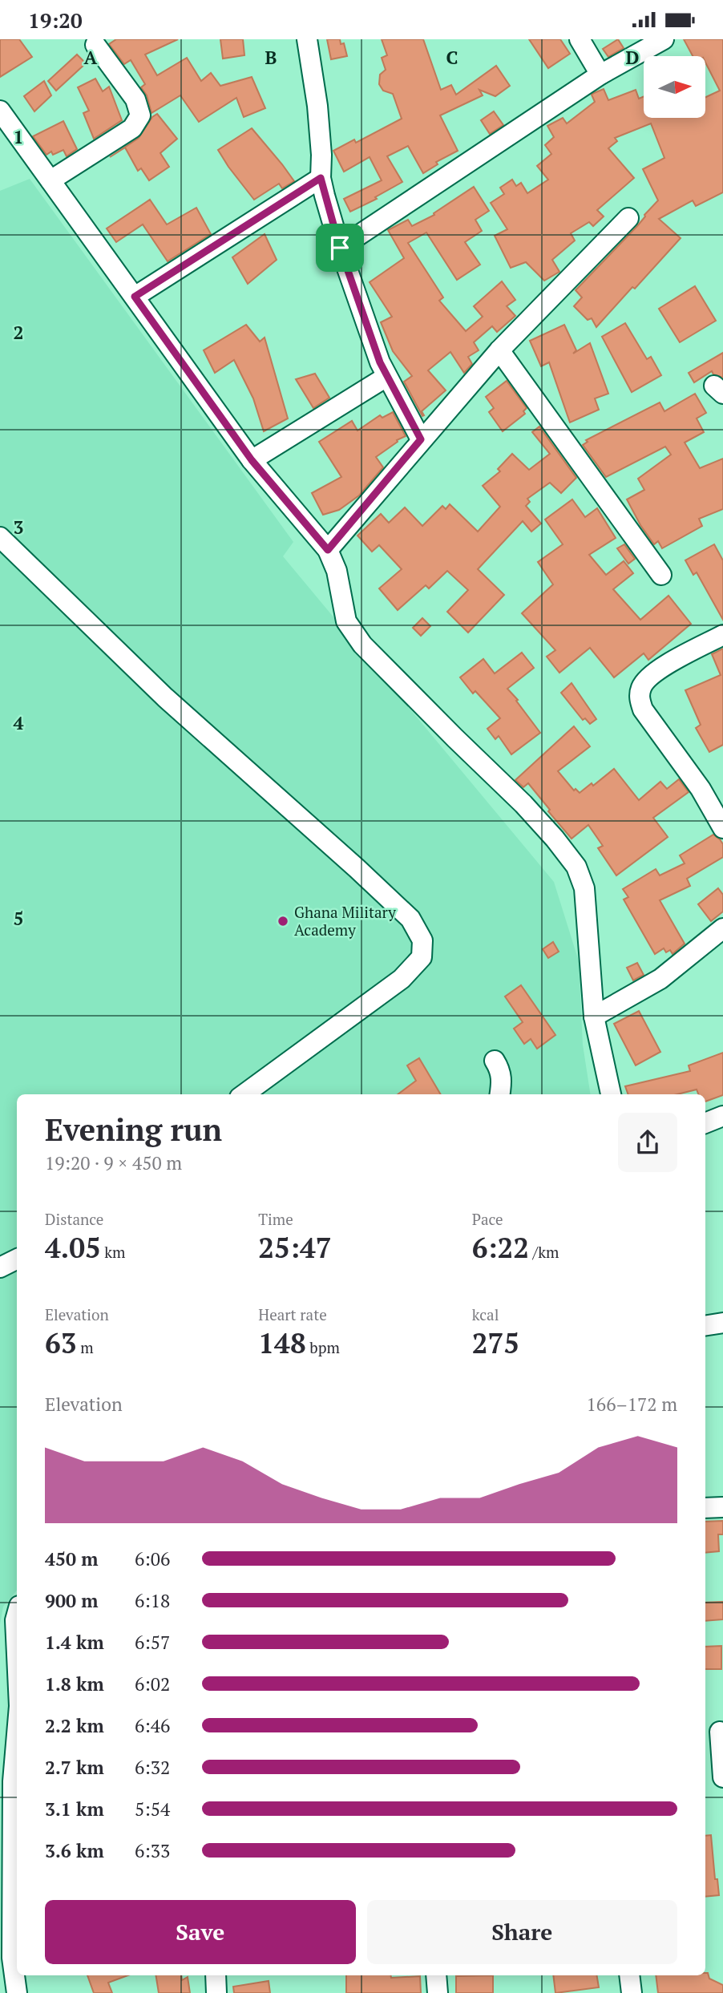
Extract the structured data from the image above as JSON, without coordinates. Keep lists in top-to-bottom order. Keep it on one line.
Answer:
{"places":["Ghana Military Academy"],"north":"right","page":{"status":"19:20","heading":["Evening run","19:20 · 9 × 450 m"],"stats":[["Distance","4.05 km"],["Time","25:47"],["Pace","6:22 /km"],["Elevation","63 m"],["Heart rate","148 bpm"],["kcal","275"]],"chart":["Elevation","166–172 m"],"list":[{"name":"450 m","note":"6:06"},{"name":"900 m","note":"6:18"},{"name":"1.4 km","note":"6:57"},{"name":"1.8 km","note":"6:02"},{"name":"2.2 km","note":"6:46"},{"name":"2.7 km","note":"6:32"},{"name":"3.1 km","note":"5:54"},{"name":"3.6 km","note":"6:33"}],"buttons":["Save","Share"]},"grid":{"columns":["A","B","C","D"],"rows":["1","2","3","4","5"]}}
